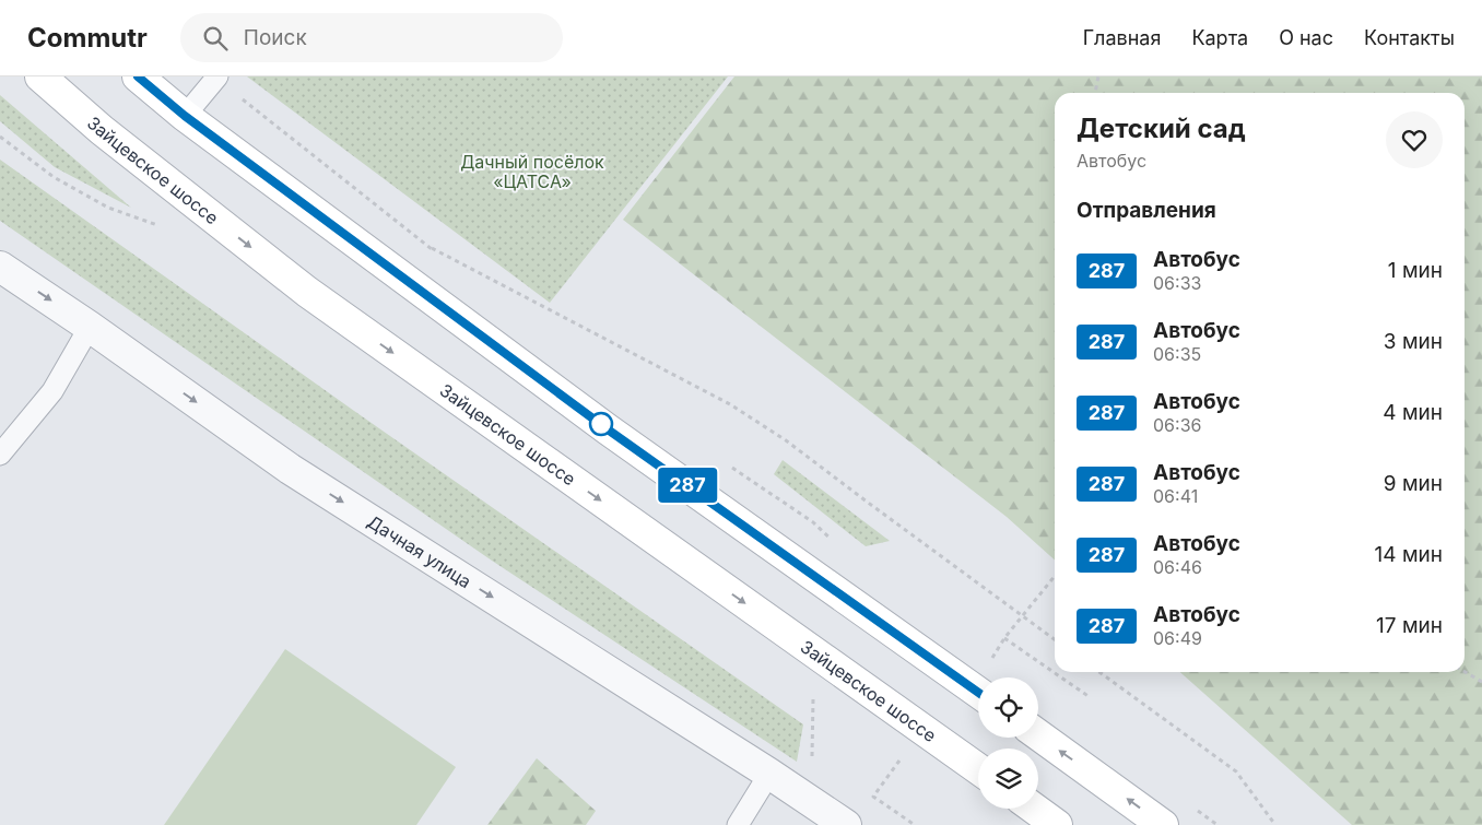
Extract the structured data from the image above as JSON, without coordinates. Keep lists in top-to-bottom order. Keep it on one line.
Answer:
{"streets":{"main road":["Зайцевское шоссе"],"street":["Дачная улица"]},"one_way":["Дачная улица"],"parks":["Дачный посёлок «ЦАТСА»"],"lines":["bus line 287"],"page":{"header":"Commutr","search":"Поиск","nav":["Главная","Карта","О нас","Контакты"],"on_map":"287","heading":[["Детский сад","Автобус"],"Отправления"],"list":[{"mark":"287","name":"Автобус","note":"06:33","value":"1 мин"},{"mark":"287","name":"Автобус","note":"06:35","value":"3 мин"},{"mark":"287","name":"Автобус","note":"06:36","value":"4 мин"},{"mark":"287","name":"Автобус","note":"06:41","value":"9 мин"},{"mark":"287","name":"Автобус","note":"06:46","value":"14 мин"},{"mark":"287","name":"Автобус","note":"06:49","value":"17 мин"}]}}
